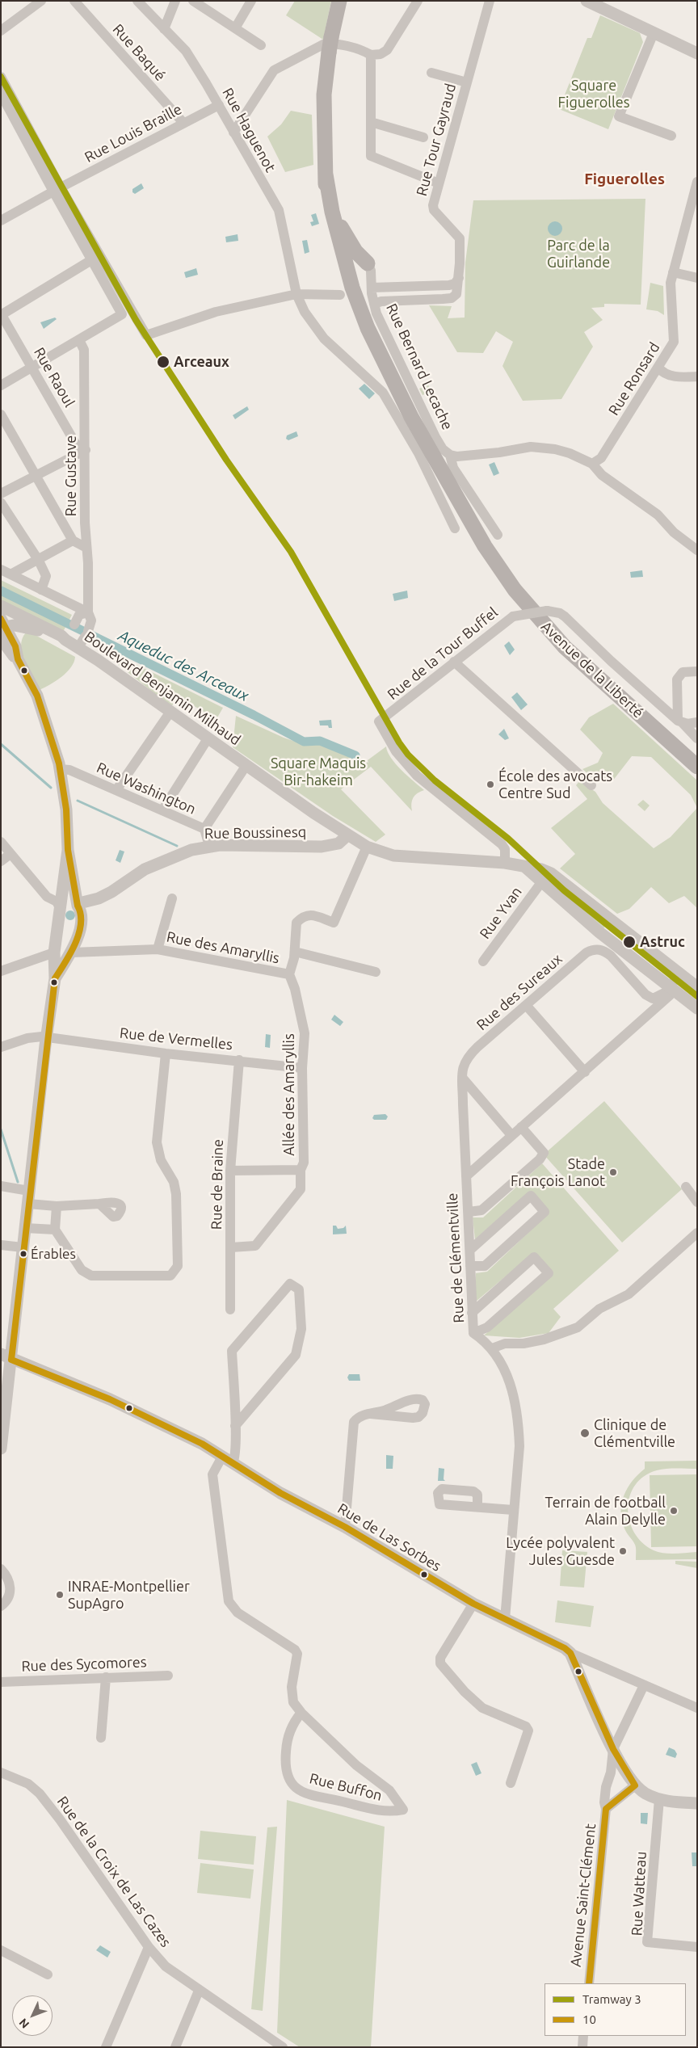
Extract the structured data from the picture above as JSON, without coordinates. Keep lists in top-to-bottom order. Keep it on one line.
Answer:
{"streets":{"main road":["Avenue de la Liberté"],"street":["Rue Baqué","Rue Haguenot","Rue Louis Braille","Rue Tour Gayraud","Rue Bernard Lecache","Rue Raoul","Rue Ronsard","Rue Gustave","Rue de la Tour Buffel","Boulevard Benjamin Milhaud","Rue Washington","Rue Boussinesq","Rue Yvan","Rue des Amaryllis","Rue des Sureaux","Rue de Vermelles","Allée des Amaryllis","Rue de Braine","Rue de Clémentville","Rue de Las Sorbes","Rue des Sycomores","Rue Buffon","Rue de la Croix de Las Cazes","Rue Watteau","Avenue Saint-Clément"]},"crossings":[["Rue Baqué","Rue Louis Braille"],["Rue Haguenot","Rue Louis Braille"],["Rue Tour Gayraud","Rue Bernard Lecache"],["Rue Raoul","Rue Gustave"],["Rue Gustave","Boulevard Benjamin Milhaud"],["Rue de la Tour Buffel","Boulevard Benjamin Milhaud"],["Boulevard Benjamin Milhaud","Rue Boussinesq"],["Boulevard Benjamin Milhaud","Rue des Amaryllis"],["Boulevard Benjamin Milhaud","Rue des Sureaux"],["Rue Washington","Rue Boussinesq"],["Rue des Amaryllis","Allée des Amaryllis"],["Rue des Sureaux","Rue de Clémentville"],["Rue de Vermelles","Allée des Amaryllis"],["Rue de Vermelles","Rue de Braine"],["Allée des Amaryllis","Rue de Braine"],["Rue de Clémentville","Rue de Las Sorbes"],["Rue de Las Sorbes","Rue Buffon"]],"districts":["Figuerolles"],"water":["Aqueduc des Arceaux"],"parks":["Square Figuerolles","Parc de la Guirlande","Square Maquis Bir-hakeim"],"places":["Arceaux","École des avocats Centre Sud","Astruc","Stade François Lanot","Érables","Clinique de Clémentville","Terrain de football Alain Delylle","Lycée polyvalent Jules Guesde","INRAE-Montpellier SupAgro"],"lines":["tram line 3","transit line 10"],"legend":["Tramway 3","10"],"north":"bottom left"}
